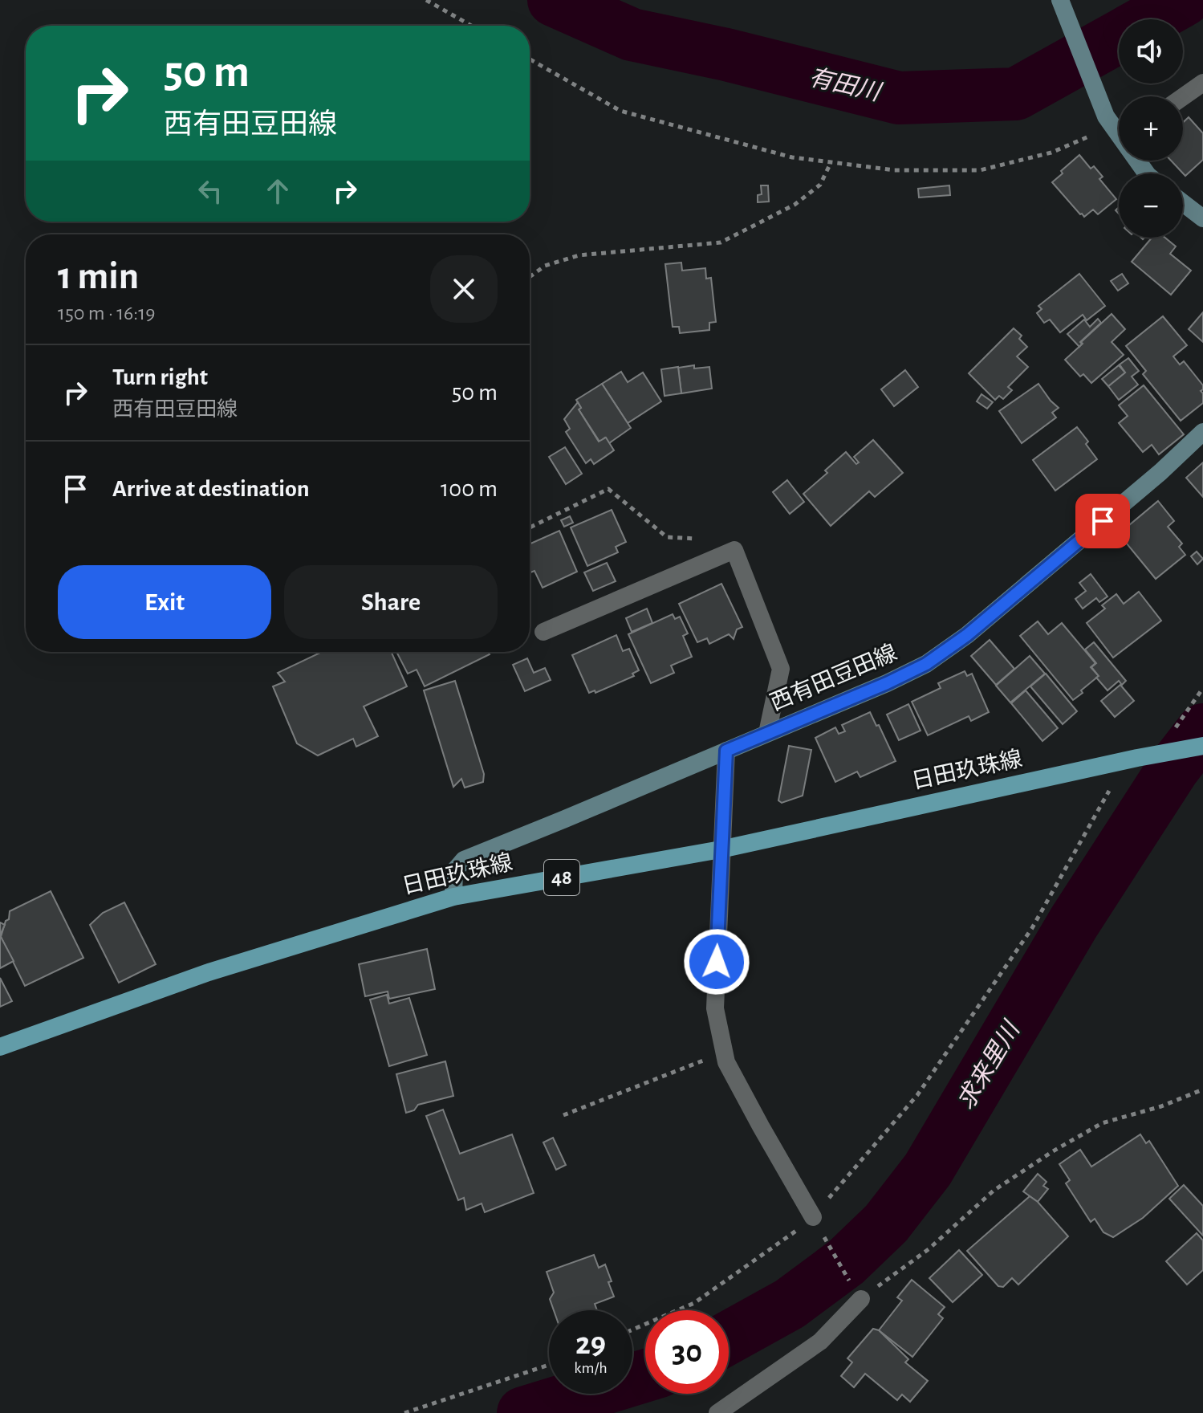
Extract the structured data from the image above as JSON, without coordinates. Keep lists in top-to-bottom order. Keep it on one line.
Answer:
{"streets":{"main road":["西有田豆田線","日田玖珠線","48"]},"crossings":[["西有田豆田線","日田玖珠線"]],"water":["有田川","求来里川"],"page":{"map_buttons":["+","−"],"turn":["50 m","西有田豆田線"],"heading":["1 min","150 m · 16:19"],"list":[{"name":"Turn right","note":"西有田豆田線","value":"50 m"},{"name":"Arrive at destination","value":"100 m"}],"buttons":["Exit","Share"],"speed":"29 km/h","limit":"30"}}
